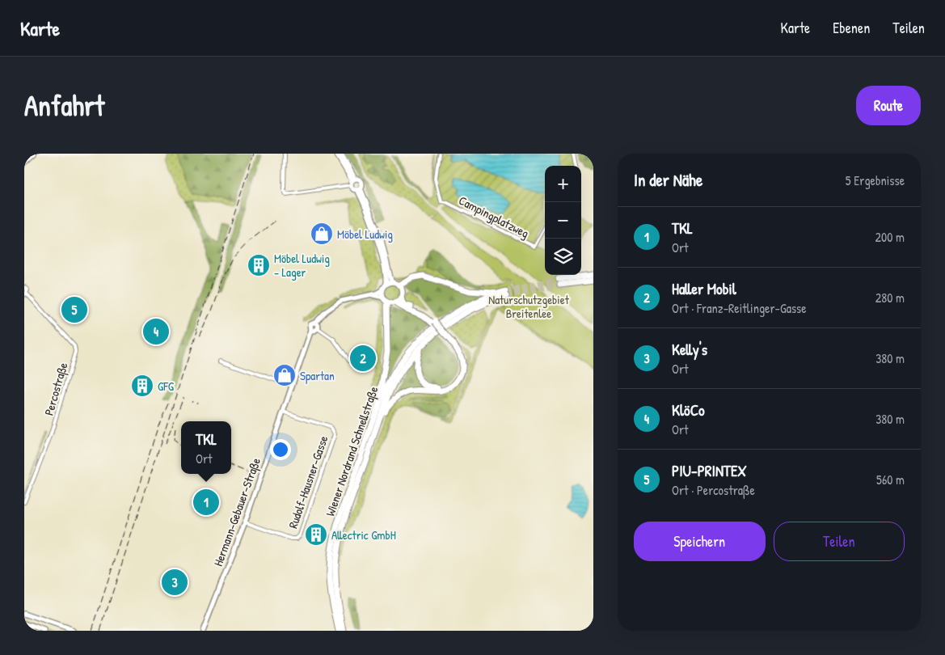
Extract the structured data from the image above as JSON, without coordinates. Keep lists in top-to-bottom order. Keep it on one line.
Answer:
{"streets":{"highway":["Wiener Nordrand Schnellstraße"],"street":["Campingplatzweg","Percostraße","Rudolf-Hausner-Gasse","Hermann-Gebauer-Straße"]},"crossings":[["Rudolf-Hausner-Gasse","Hermann-Gebauer-Straße"]],"parks":["Naturschutzgebiet Breitenlee"],"places":{"shop":["Möbel Ludwig","Spartan"],"building":["Möbel Ludwig - Lager","GFG","Allectric GmbH"]},"page":{"header":"Karte","nav":["Karte","Ebenen","Teilen"],"buttons":["Route",["Speichern","Teilen"]],"title":"Anfahrt","heading":["In der Nähe","5 Ergebnisse"],"map_buttons":["+","−"],"list":[{"mark":"1","name":"TKL","note":"Ort","value":"200 m"},{"mark":"2","name":"Haller Mobil","note":"Ort · Franz-Reitlinger-Gasse","value":"280 m"},{"mark":"3","name":"Kelly's","note":"Ort","value":"380 m"},{"mark":"4","name":"KlöCo","note":"Ort","value":"380 m"},{"mark":"5","name":"PIU-PRINTEX","note":"Ort · Percostraße","value":"560 m"}],"pins":["5","4","2","1","3"],"popup":["TKL","Ort"]}}
